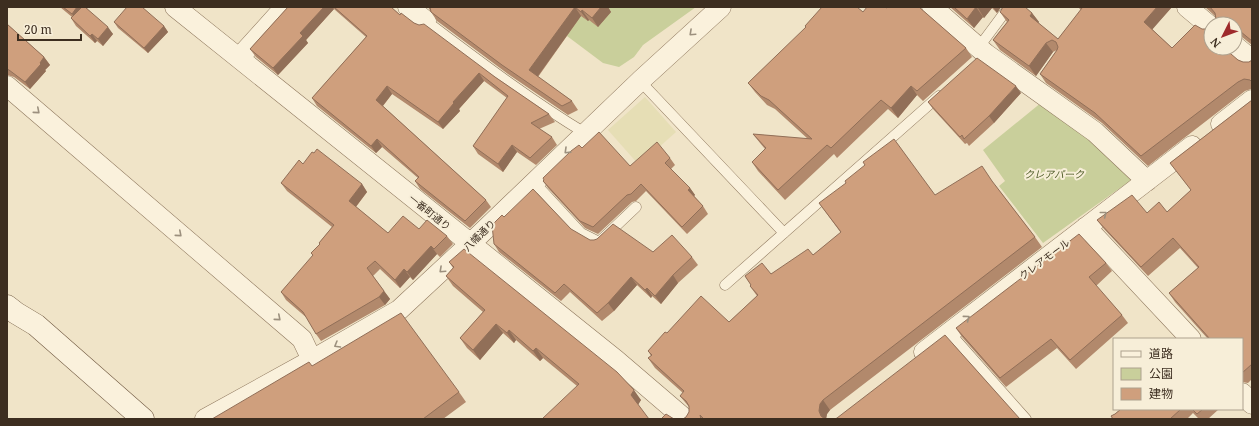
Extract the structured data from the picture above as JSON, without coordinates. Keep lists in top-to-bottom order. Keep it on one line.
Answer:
{"streets":{"street":["一番町通り","八幡通り","クレアモール"]},"crossings":[["一番町通り","八幡通り"]],"one_way":["八幡通り","クレアモール"],"parks":["クレアパーク"],"legend":["道路","公園","建物"],"scale_bar":"20 m","north":"bottom left"}
